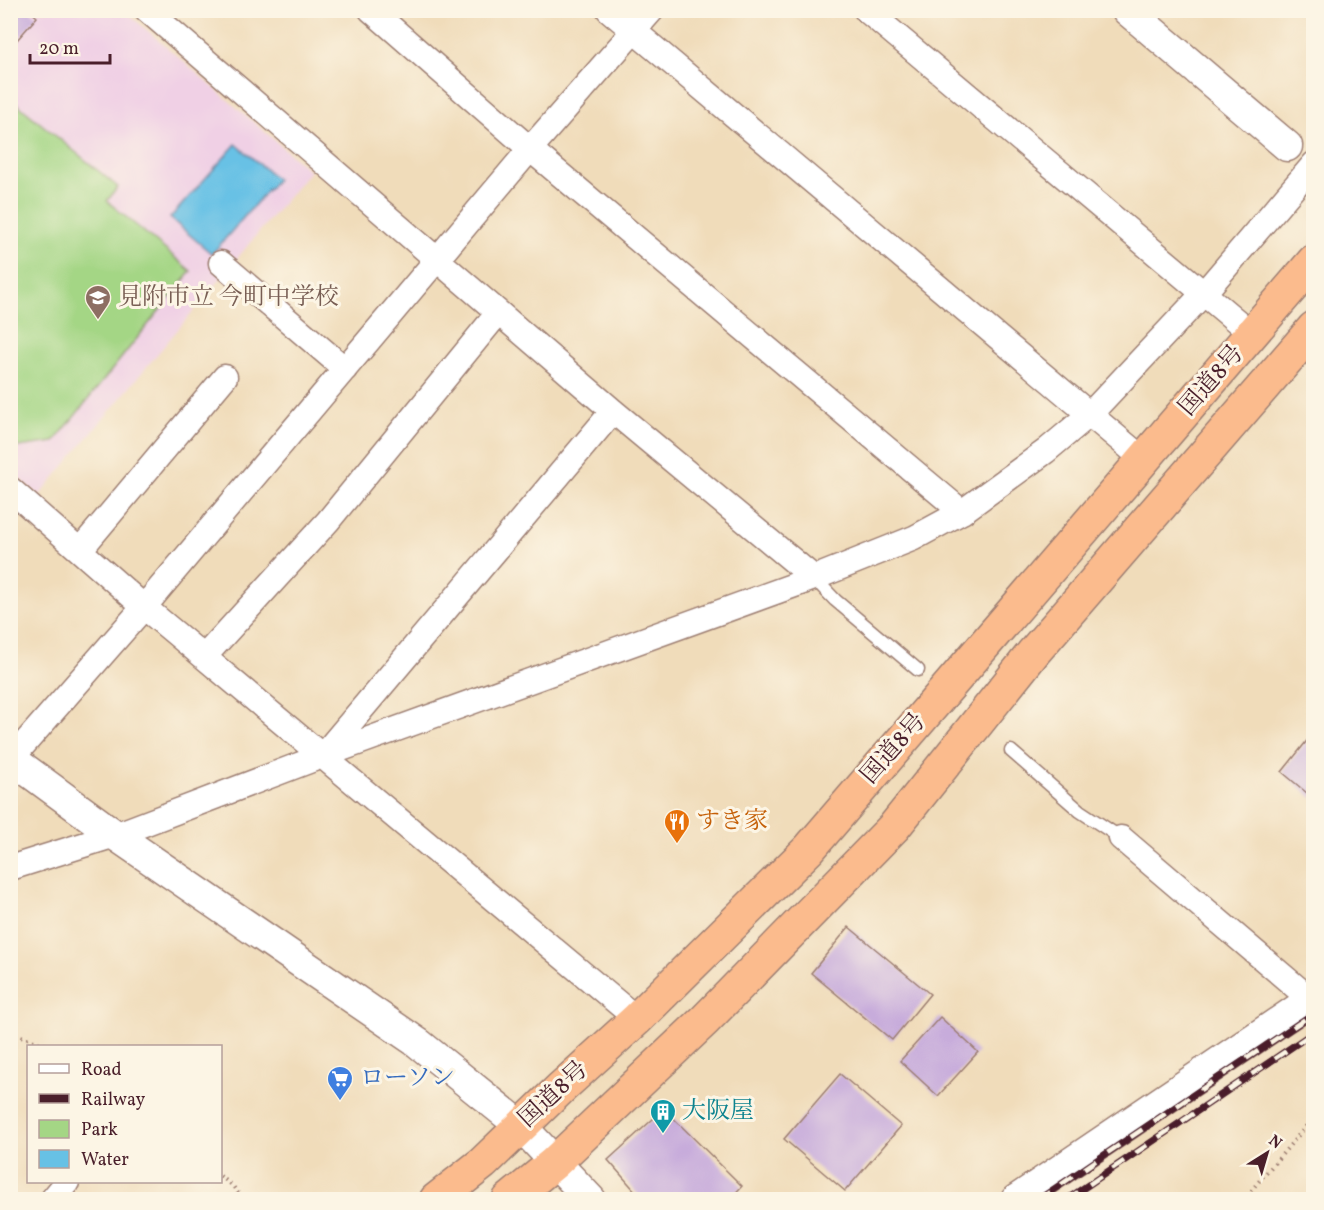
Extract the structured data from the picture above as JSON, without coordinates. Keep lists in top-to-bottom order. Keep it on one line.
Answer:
{"streets":{"highway":["国道8号"]},"places":{"school or university":["見附市立 今町中学校"],"restaurant":["すき家"],"supermarket":["ローソン"],"building":["大阪屋"]},"legend":["Road","Railway","Park","Water"],"scale_bar":"20 m","north":"top right"}
